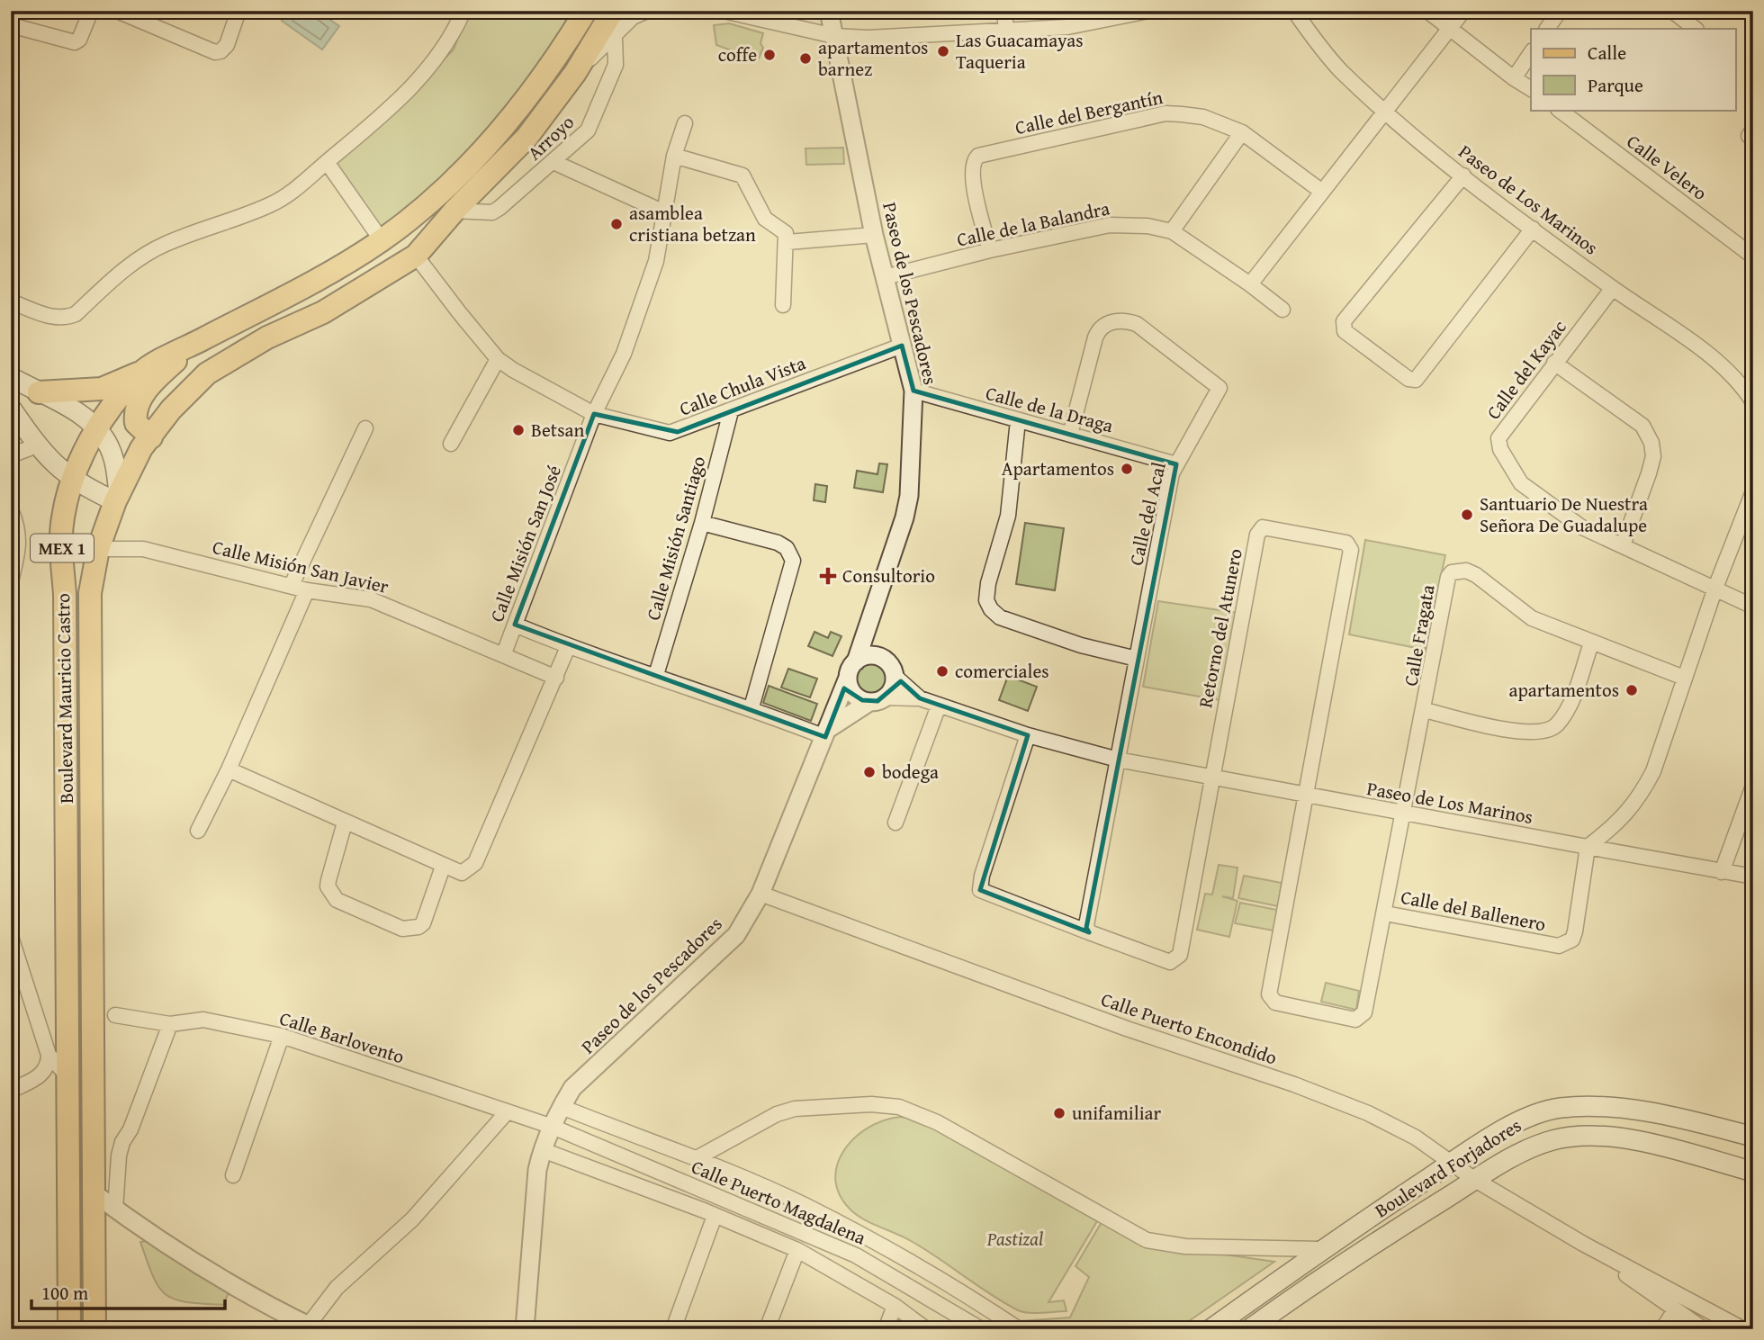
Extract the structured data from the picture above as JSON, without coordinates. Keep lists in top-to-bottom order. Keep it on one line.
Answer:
{"streets":{"main road":["MEX 1","Boulevard Mauricio Castro","Boulevard Forjadores"],"street":["Calle del Bergantín","Arroyo","Calle Velero","Paseo de Los Marinos","Calle de la Balandra","Paseo de los Pescadores","Calle del Kayac","Calle Chula Vista","Calle de la Draga","Calle del Acal","Calle Misión Santiago","Calle Misión San José","Calle Misión San Javier","Retorno del Atunero","Calle Fragata","Calle del Ballenero","Calle Puerto Encondido","Calle Barlovento","Calle Puerto Magdalena"]},"crossings":[["Calle del Bergantín","Calle de la Balandra"],["Arroyo","Boulevard Mauricio Castro"],["Paseo de Los Marinos","Paseo de los Pescadores"],["Paseo de Los Marinos","Calle del Kayac"],["Paseo de Los Marinos","Calle del Acal"],["Paseo de Los Marinos","Retorno del Atunero"],["Paseo de Los Marinos","Calle Fragata"],["Paseo de Los Marinos","Calle del Ballenero"],["Calle de la Balandra","Paseo de los Pescadores"],["Paseo de los Pescadores","Calle Chula Vista"],["Paseo de los Pescadores","Calle de la Draga"],["Paseo de los Pescadores","Calle Puerto Encondido"],["Paseo de los Pescadores","Calle Barlovento"],["Paseo de los Pescadores","Calle Puerto Magdalena"],["Calle Chula Vista","Calle Misión Santiago"],["Calle Chula Vista","Calle Misión San José"],["Calle Chula Vista","Boulevard Mauricio Castro"],["Calle de la Draga","Calle del Acal"],["Calle del Acal","Retorno del Atunero"],["Calle Misión San José","Calle Misión San Javier"],["Calle Misión San Javier","Boulevard Mauricio Castro"],["Retorno del Atunero","Calle Fragata"],["Retorno del Atunero","Calle del Ballenero"],["Calle Fragata","Calle del Ballenero"],["Calle Puerto Encondido","Boulevard Forjadores"],["Calle Barlovento","Calle Puerto Magdalena"]],"parks":["Pastizal"],"places":{"other":["Las Guacamayas Taqueria","coffe","apartamentos barnez","asamblea cristiana betzan","Betsan","Apartamentos","Santuario De Nuestra Señora De Guadalupe","comerciales","apartamentos","bodega","unifamiliar"],"health":["Consultorio"]},"legend":["Calle","Parque"],"scale_bar":"100 m"}
